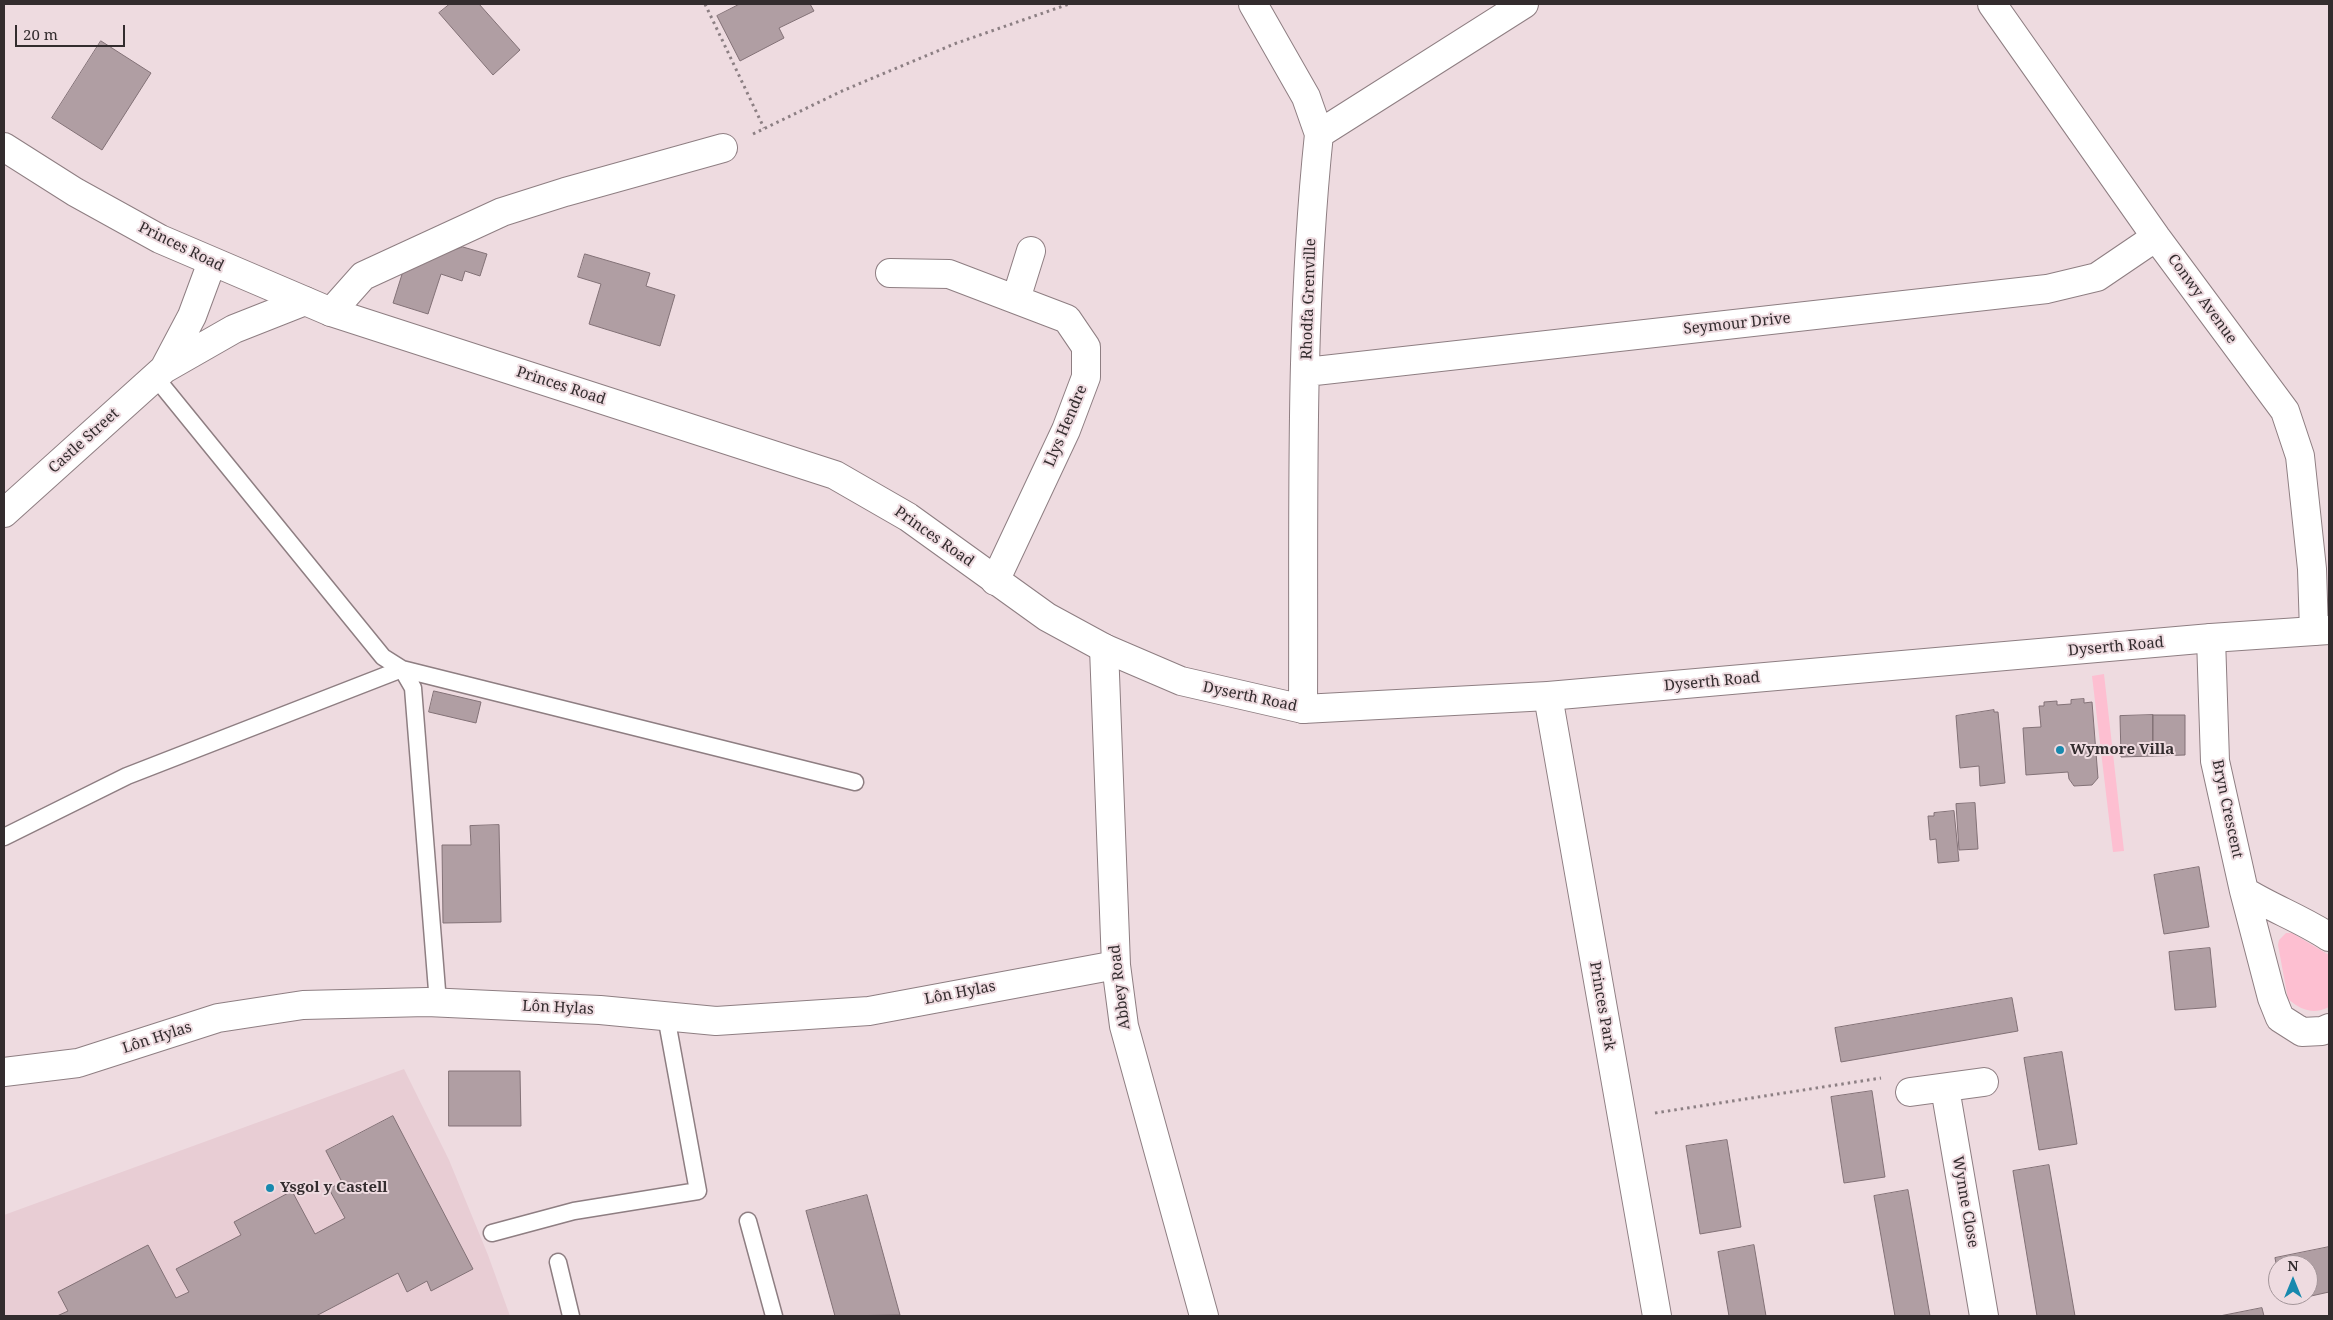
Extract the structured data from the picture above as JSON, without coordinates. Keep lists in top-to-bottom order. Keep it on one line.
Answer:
{"streets":{"street":["Princes Road","Rhodfa Grenville","Conwy Avenue","Seymour Drive","Llys Hendre","Castle Street","Dyserth Road","Bryn Crescent","Abbey Road","Lôn Hylas","Princes Park","Wynne Close"]},"crossings":[["Princes Road","Llys Hendre"],["Princes Road","Castle Street"],["Princes Road","Dyserth Road"],["Princes Road","Abbey Road"],["Rhodfa Grenville","Seymour Drive"],["Rhodfa Grenville","Dyserth Road"],["Conwy Avenue","Seymour Drive"],["Conwy Avenue","Dyserth Road"],["Dyserth Road","Bryn Crescent"],["Dyserth Road","Abbey Road"],["Dyserth Road","Princes Park"],["Abbey Road","Lôn Hylas"]],"places":["Wymore Villa","Ysgol y Castell"],"scale_bar":"20 m","north":"top"}
